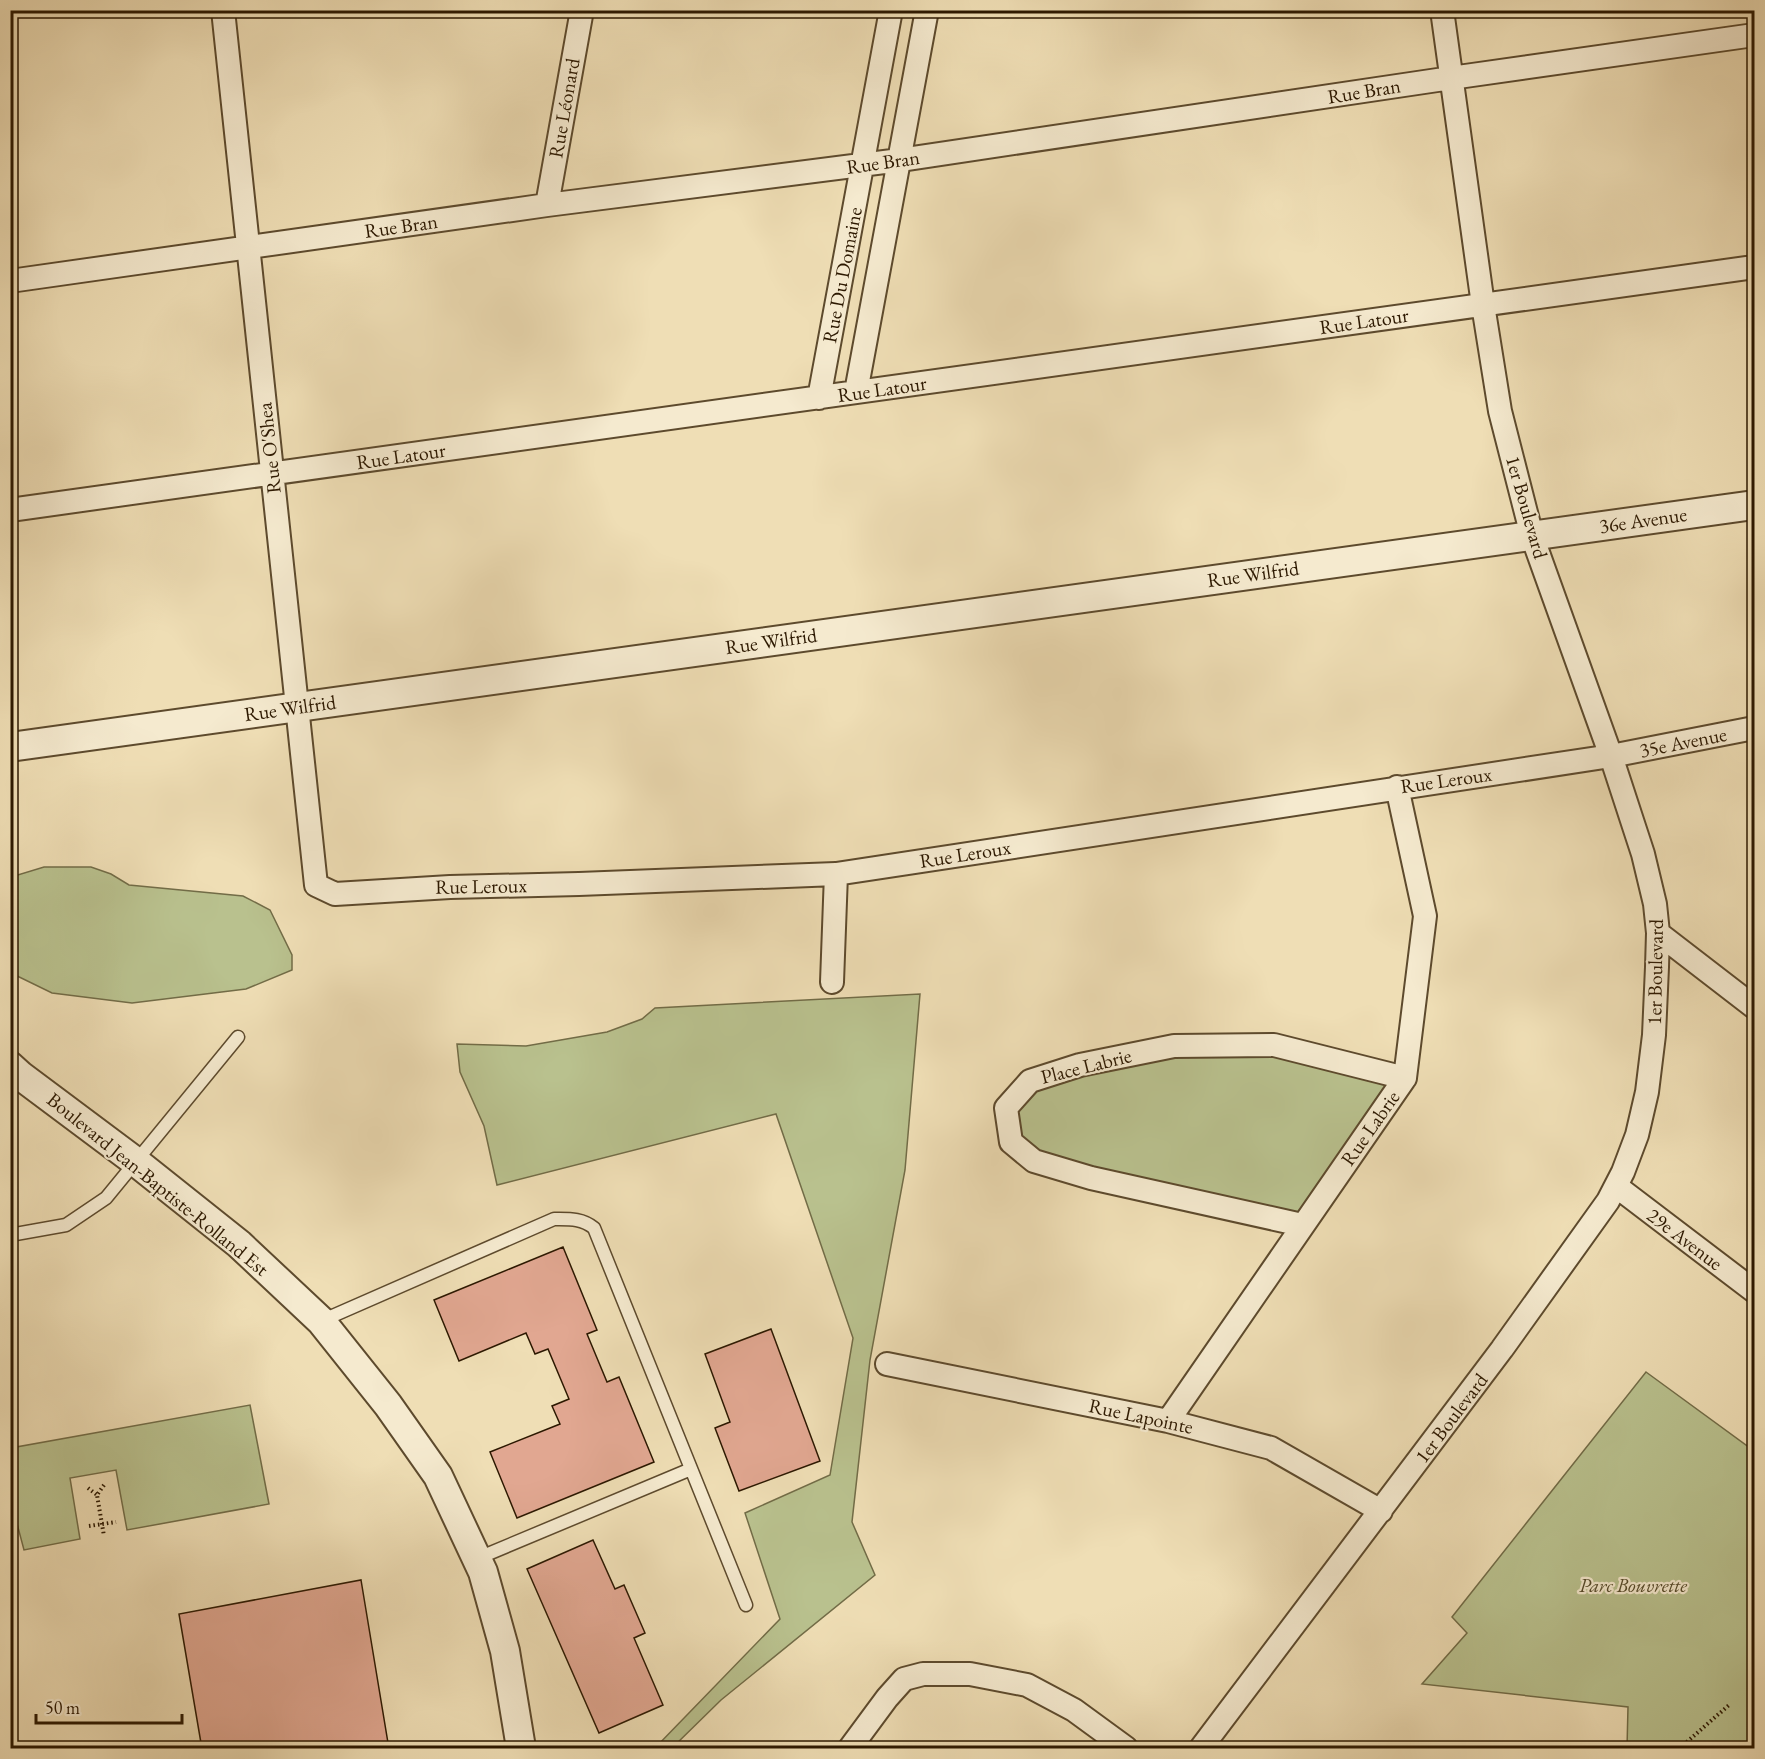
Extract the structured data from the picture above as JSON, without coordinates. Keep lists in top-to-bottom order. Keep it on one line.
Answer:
{"streets":{"street":["Rue Bran","Rue Léonard","Rue Du Domaine","Rue Latour","Rue O'Shea","1er Boulevard","36e Avenue","Rue Wilfrid","35e Avenue","Rue Leroux","Place Labrie","Rue Labrie","Boulevard Jean-Baptiste-Rolland Est","29e Avenue","Rue Lapointe"]},"crossings":[["Rue Bran","Rue Léonard"],["Rue Bran","Rue Du Domaine"],["Rue Bran","Rue O'Shea"],["Rue Bran","1er Boulevard"],["Rue Du Domaine","Rue Latour"],["Rue Latour","Rue O'Shea"],["Rue Latour","1er Boulevard"],["Rue O'Shea","Rue Wilfrid"],["Rue O'Shea","Rue Leroux"],["1er Boulevard","36e Avenue"],["1er Boulevard","Rue Wilfrid"],["1er Boulevard","35e Avenue"],["1er Boulevard","Rue Leroux"],["1er Boulevard","29e Avenue"],["1er Boulevard","Rue Lapointe"],["36e Avenue","Rue Wilfrid"],["35e Avenue","Rue Leroux"],["Rue Leroux","Rue Labrie"],["Place Labrie","Rue Labrie"],["Rue Labrie","Rue Lapointe"]],"parks":["Parc Bouvrette"],"scale_bar":"50 m"}
